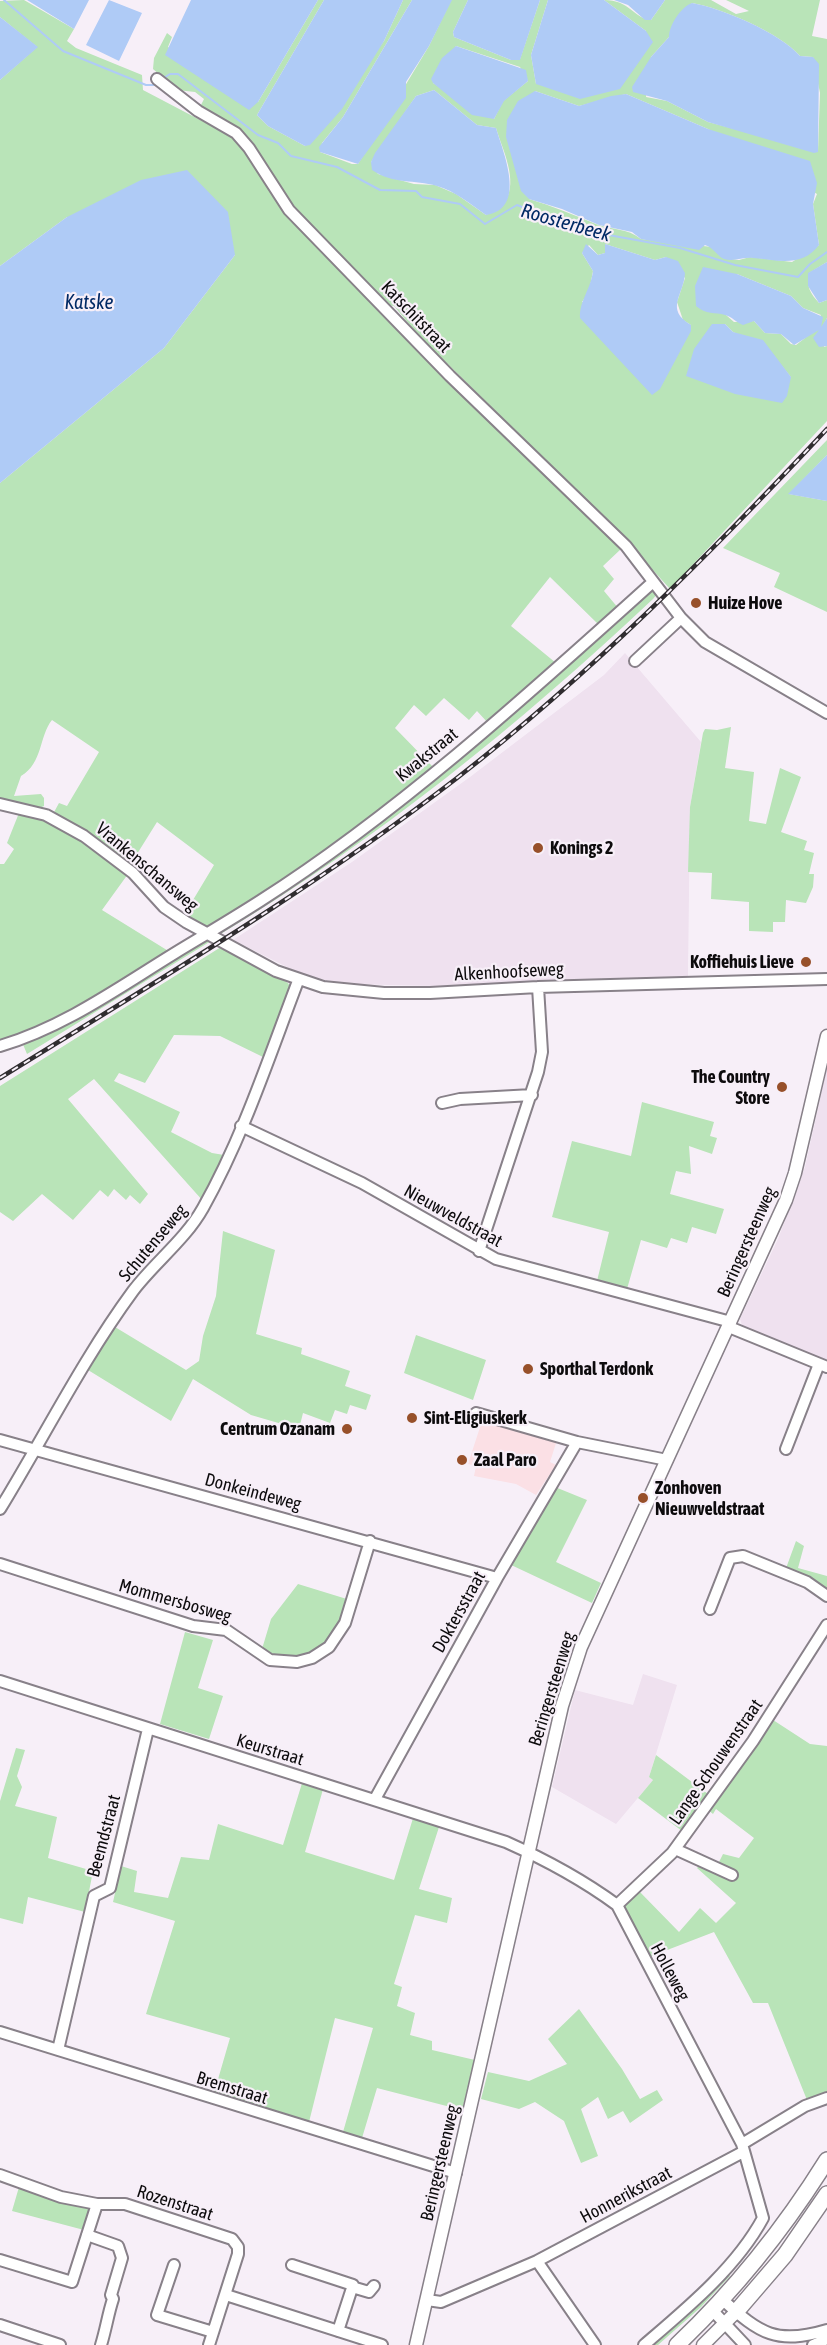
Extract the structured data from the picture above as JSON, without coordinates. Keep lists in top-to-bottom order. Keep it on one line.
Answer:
{"streets":{"main road":["Beringersteenweg"],"street":["Katschitstraat","Kwakstraat","Vrankenschansweg","Alkenhoofseweg","Nieuwveldstraat","Schutenseweg","Donkeindeweg","Mommersbosweg","Doktersstraat","Keurstraat","Lange Schouwenstraat","Beemdstraat","Holleweg","Bremstraat","Honnerikstraat","Rozenstraat"]},"crossings":[["Katschitstraat","Kwakstraat"],["Kwakstraat","Vrankenschansweg"],["Kwakstraat","Alkenhoofseweg"],["Vrankenschansweg","Alkenhoofseweg"],["Alkenhoofseweg","Schutenseweg"],["Nieuwveldstraat","Beringersteenweg"],["Nieuwveldstraat","Schutenseweg"],["Beringersteenweg","Keurstraat"],["Beringersteenweg","Bremstraat"],["Beringersteenweg","Honnerikstraat"],["Schutenseweg","Donkeindeweg"],["Donkeindeweg","Mommersbosweg"],["Donkeindeweg","Doktersstraat"],["Doktersstraat","Keurstraat"],["Keurstraat","Beemdstraat"],["Lange Schouwenstraat","Holleweg"],["Beemdstraat","Bremstraat"],["Holleweg","Honnerikstraat"]],"water":["Roosterbeek","Katske"],"places":["Huize Hove","Konings 2","Koffiehuis Lieve","The Country Store","Sporthal Terdonk","Sint-Eligiuskerk","Centrum Ozanam","Zaal Paro","Zonhoven Nieuwveldstraat"]}
